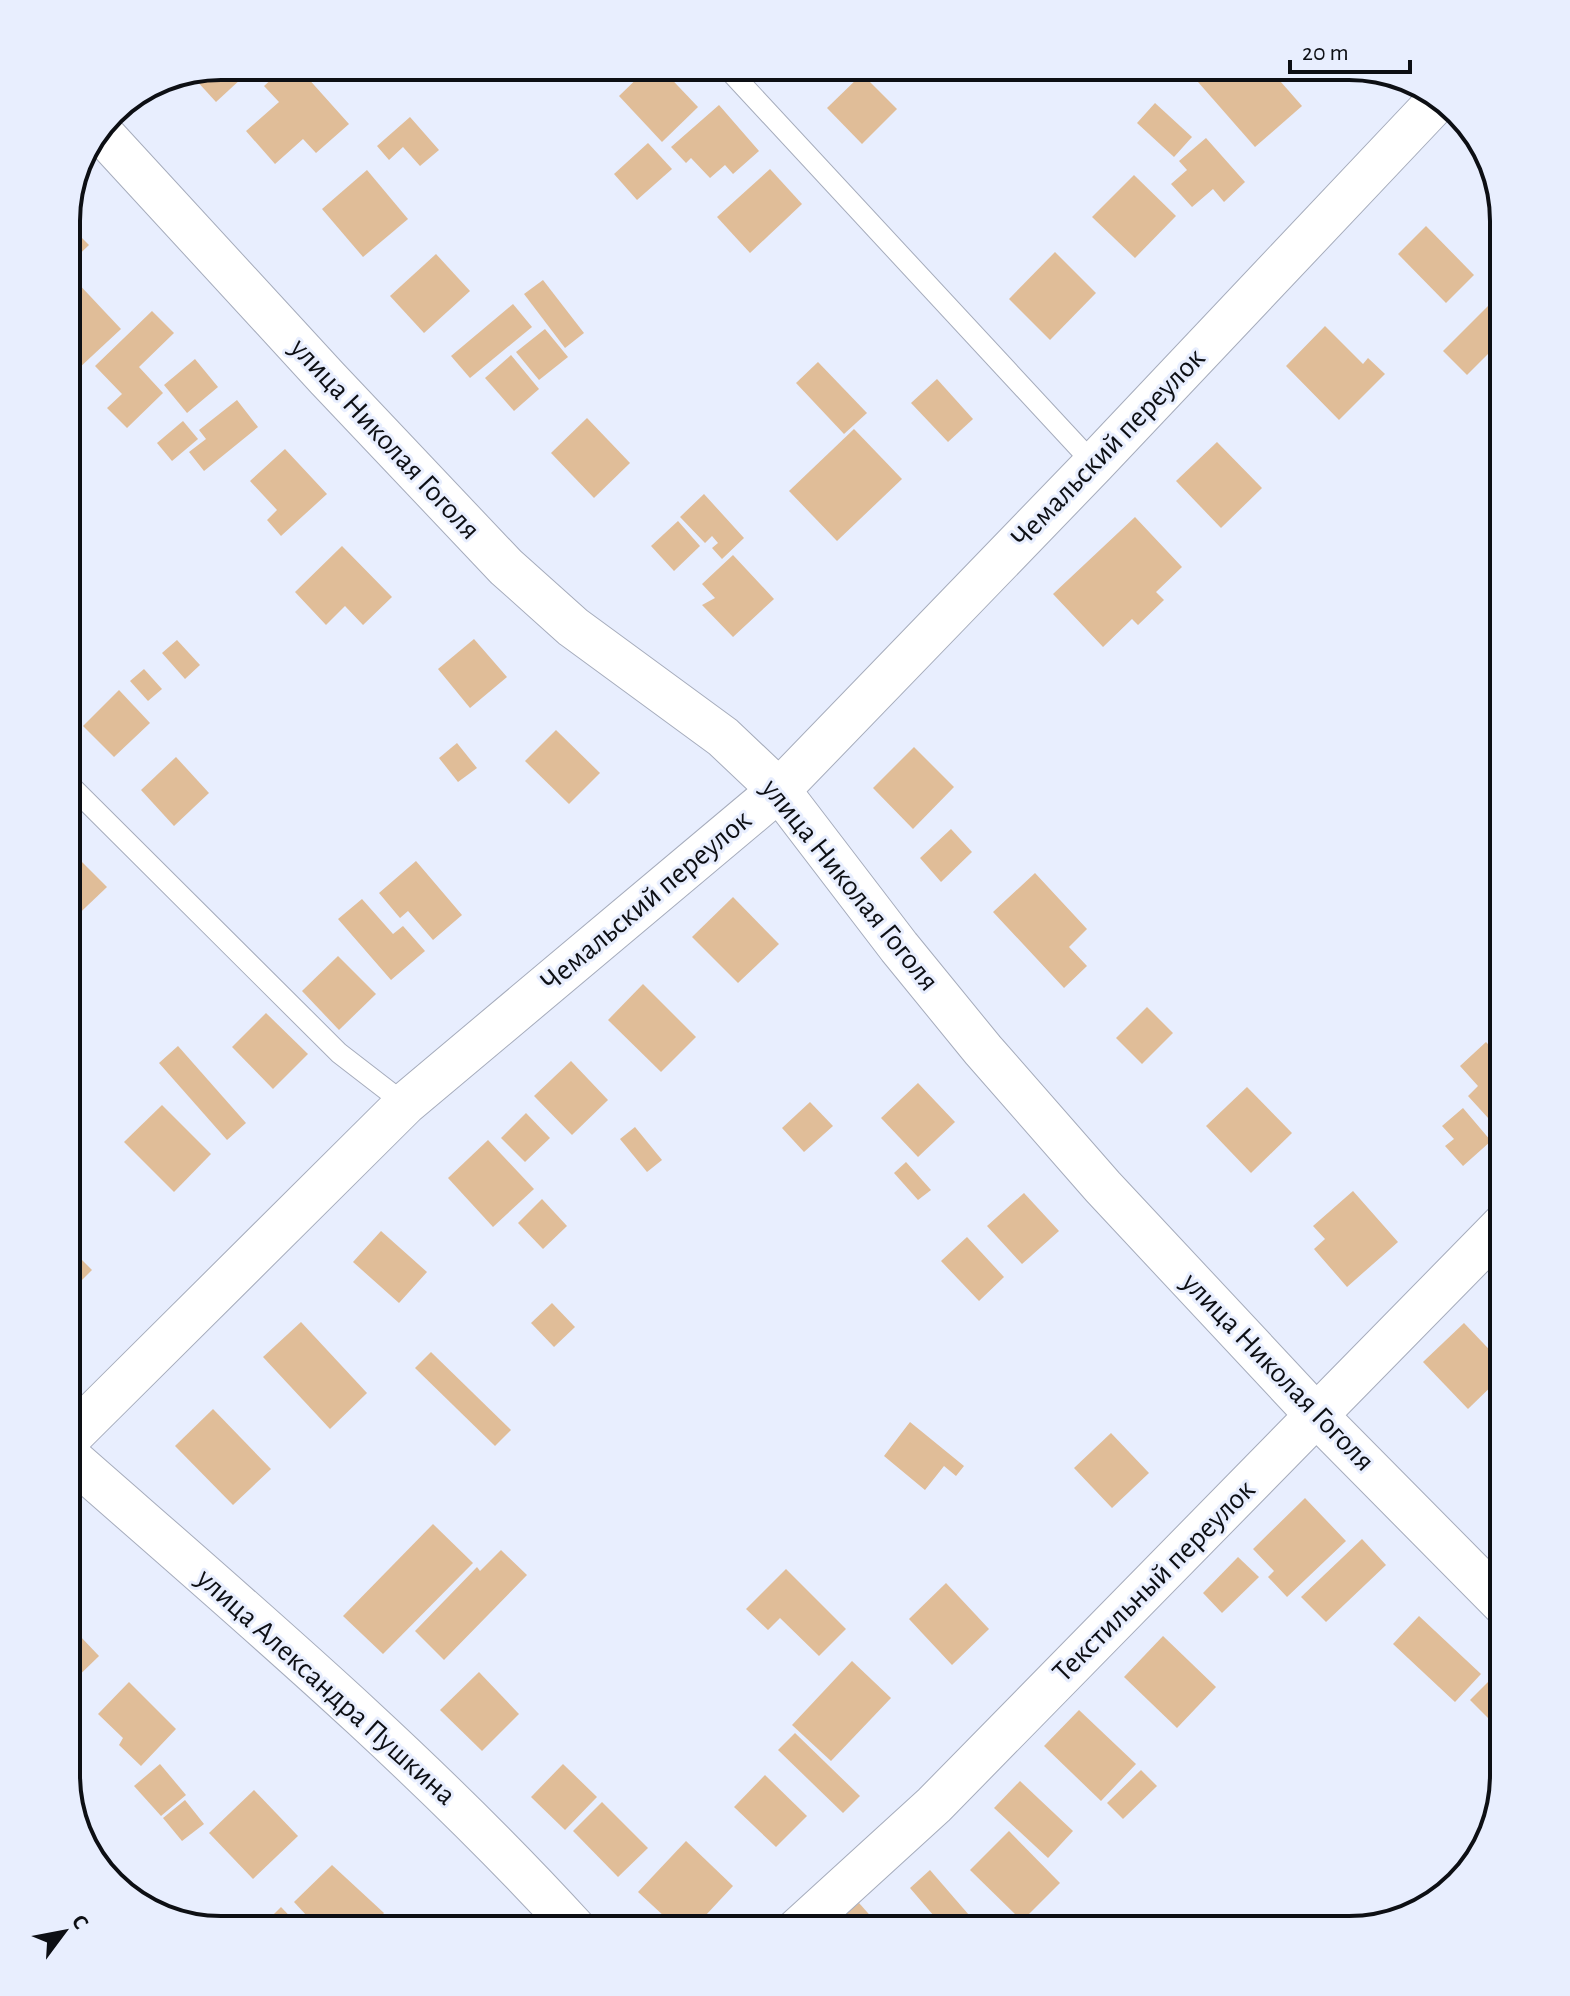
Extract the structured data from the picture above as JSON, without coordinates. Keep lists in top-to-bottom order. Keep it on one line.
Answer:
{"streets":{"street":["улица Николая Гоголя","Чемальский переулок","Текстильный переулок","улица Александра Пушкина"]},"crossings":[["улица Николая Гоголя","Чемальский переулок"],["улица Николая Гоголя","Текстильный переулок"]],"scale_bar":"20 m","north":"top right"}
